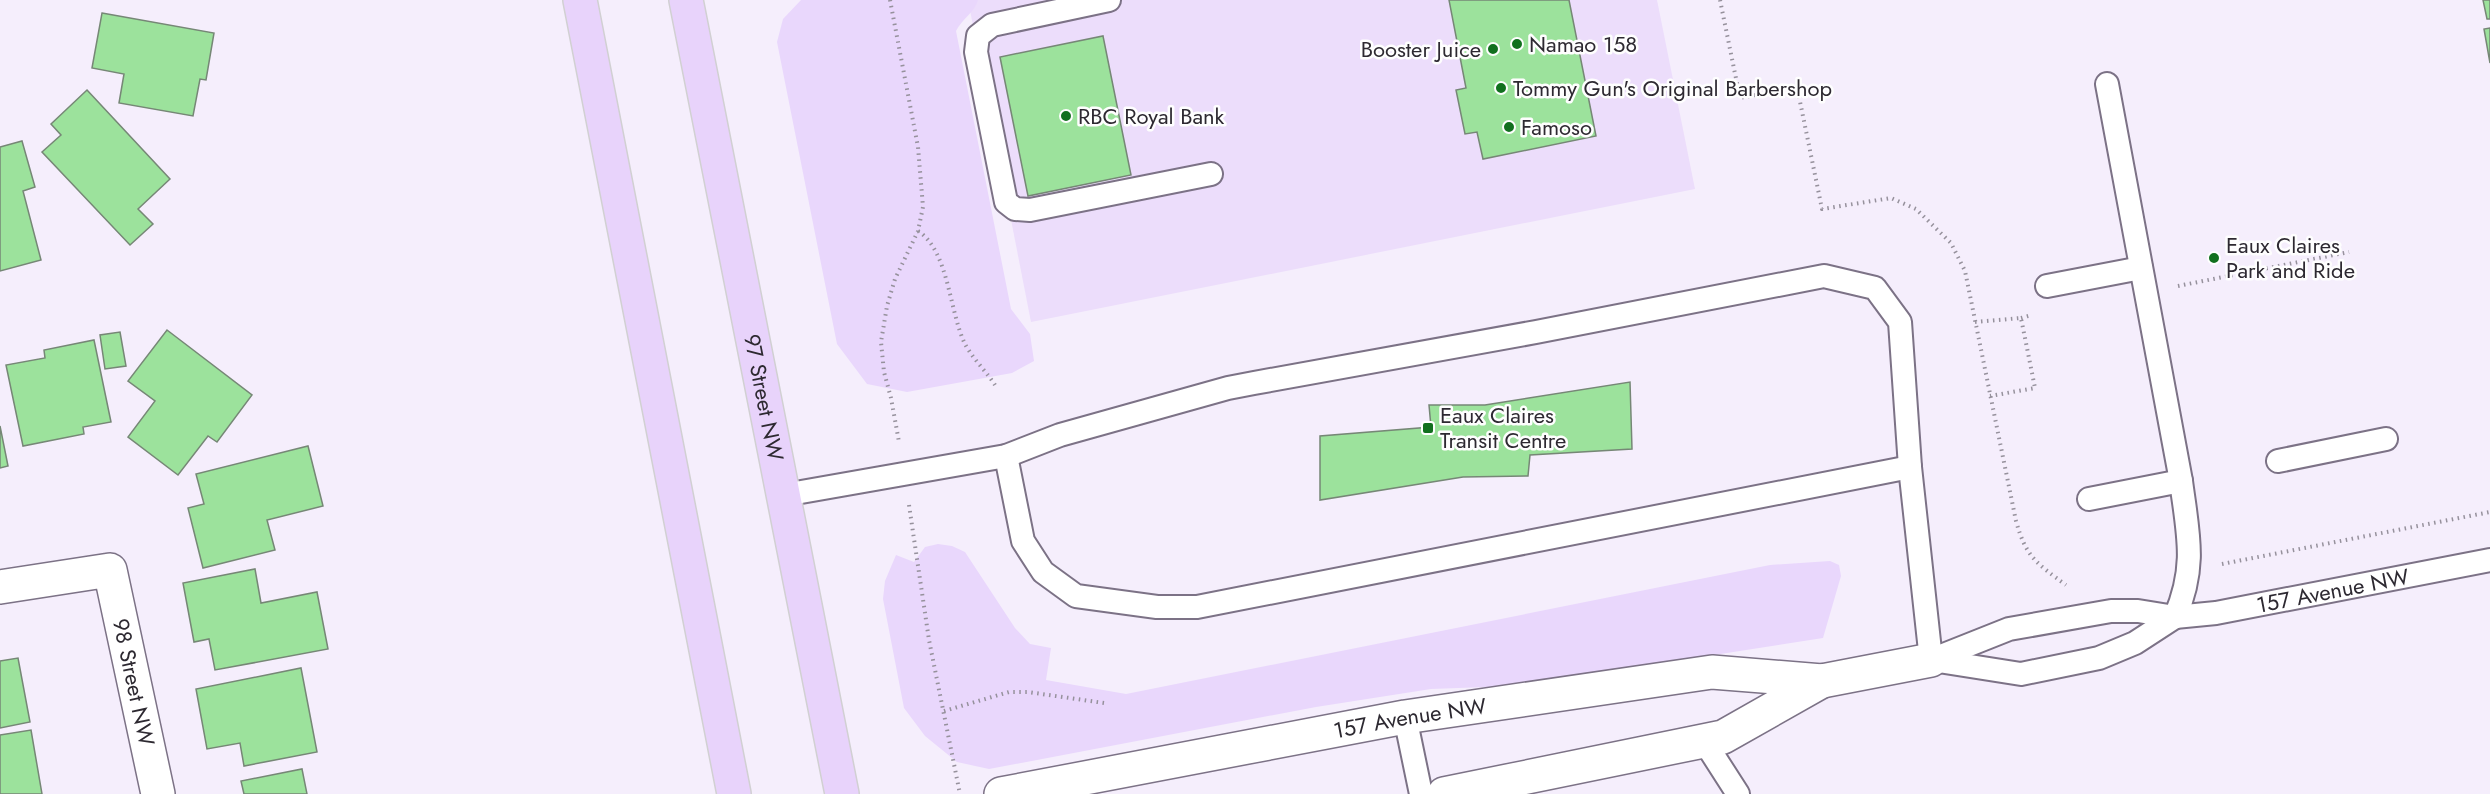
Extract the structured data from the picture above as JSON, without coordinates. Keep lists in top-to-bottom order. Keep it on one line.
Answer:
{"streets":{"main road":["97 Street NW"],"street":["157 Avenue NW","98 Street NW"]},"places":{"other":["Namao 158","Booster Juice","Tommy Gun's Original Barbershop","RBC Royal Bank","Famoso","Eaux Claires Park and Ride"],"transit":["Eaux Claires Transit Centre"]}}
